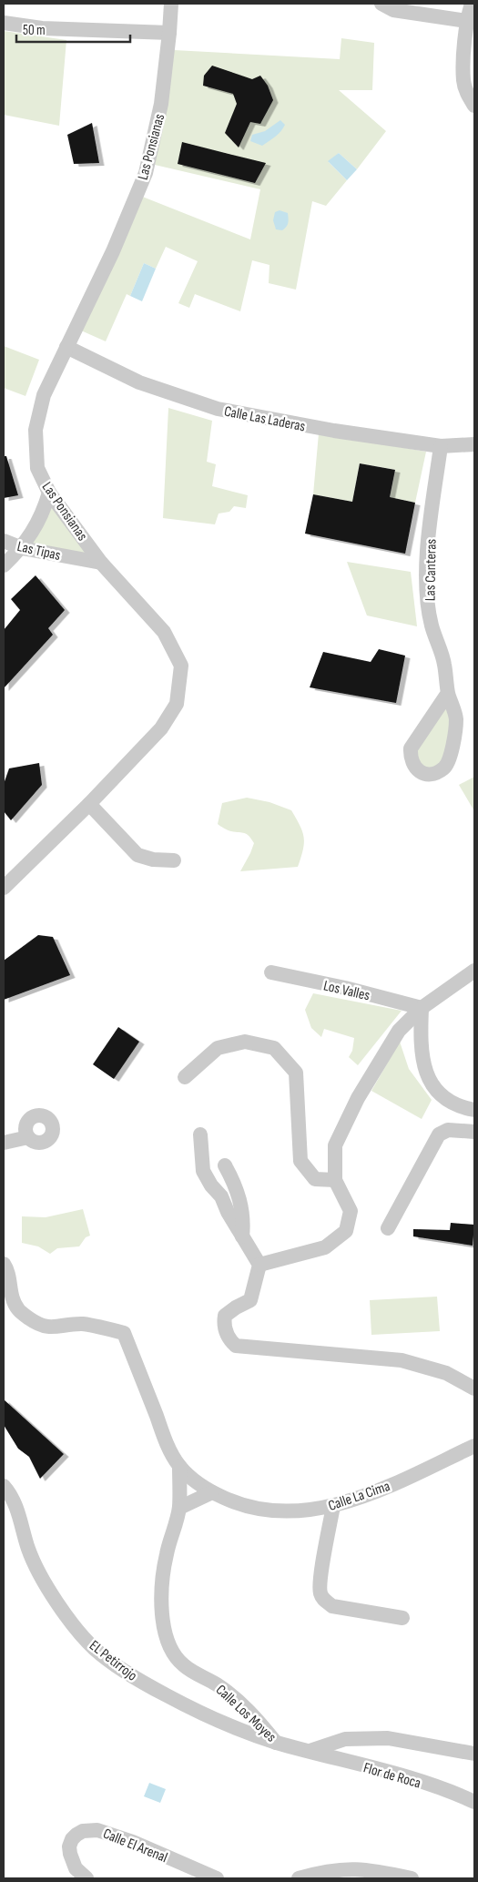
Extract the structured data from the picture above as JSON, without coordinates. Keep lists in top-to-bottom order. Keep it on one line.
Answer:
{"streets":{"street":["Las Ponsianas","Calle Las Laderas","Las Tipas","Las Canteras","Los Valles","Calle La Cima","EL Petirrojo","Calle Los Moyes","Flor de Roca","Calle El Arenal"]},"crossings":[["Las Ponsianas","Calle Las Laderas"],["Las Ponsianas","Las Tipas"],["Calle Las Laderas","Las Canteras"],["Calle La Cima","Calle Los Moyes"],["EL Petirrojo","Calle Los Moyes"],["Calle Los Moyes","Flor de Roca"]],"scale_bar":"50 m"}
